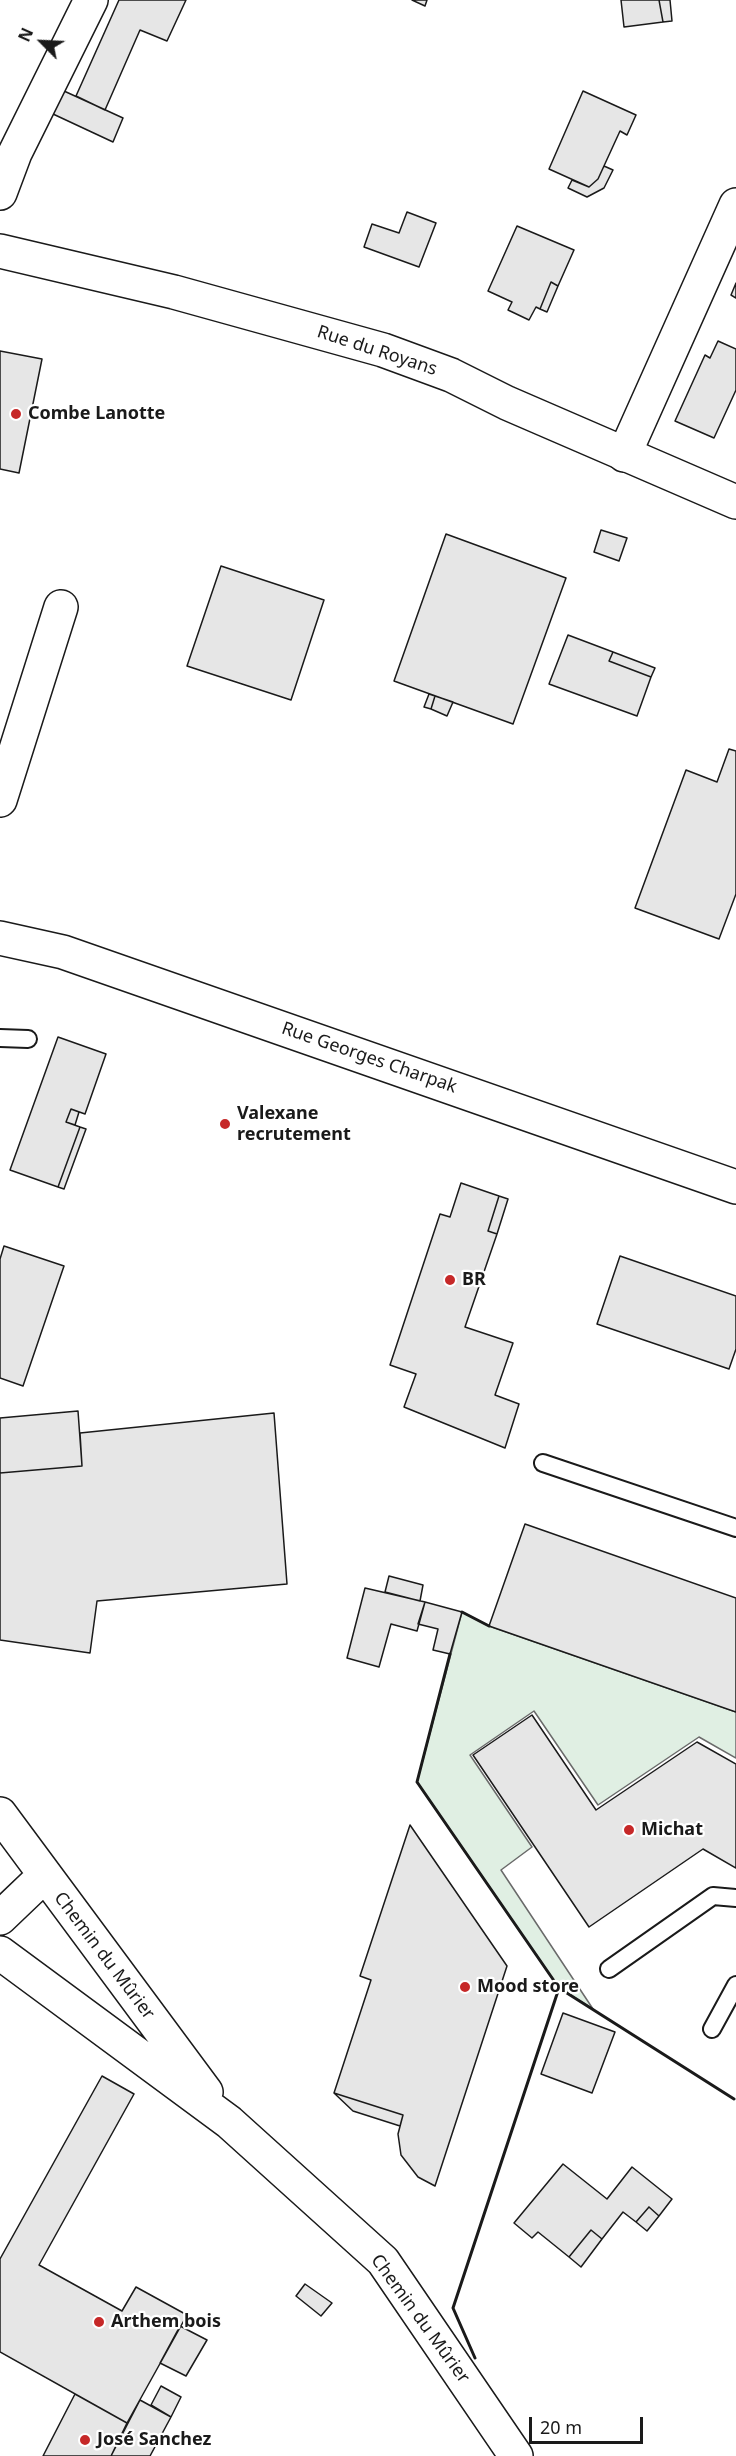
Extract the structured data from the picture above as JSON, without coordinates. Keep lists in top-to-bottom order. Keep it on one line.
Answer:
{"streets":{"street":["Rue du Royans","Rue Georges Charpak","Chemin du Mûrier"]},"places":["Combe Lanotte","Valexane recrutement","BR","Michat","Mood store","Arthem bois","José Sanchez"],"scale_bar":"20 m","north":"top left"}
